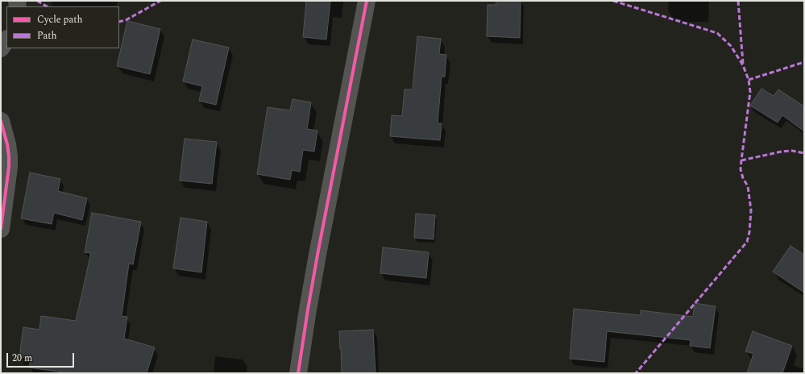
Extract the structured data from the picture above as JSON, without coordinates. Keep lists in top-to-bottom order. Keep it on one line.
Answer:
{"legend":["Cycle path","Path"],"scale_bar":"20 m"}
